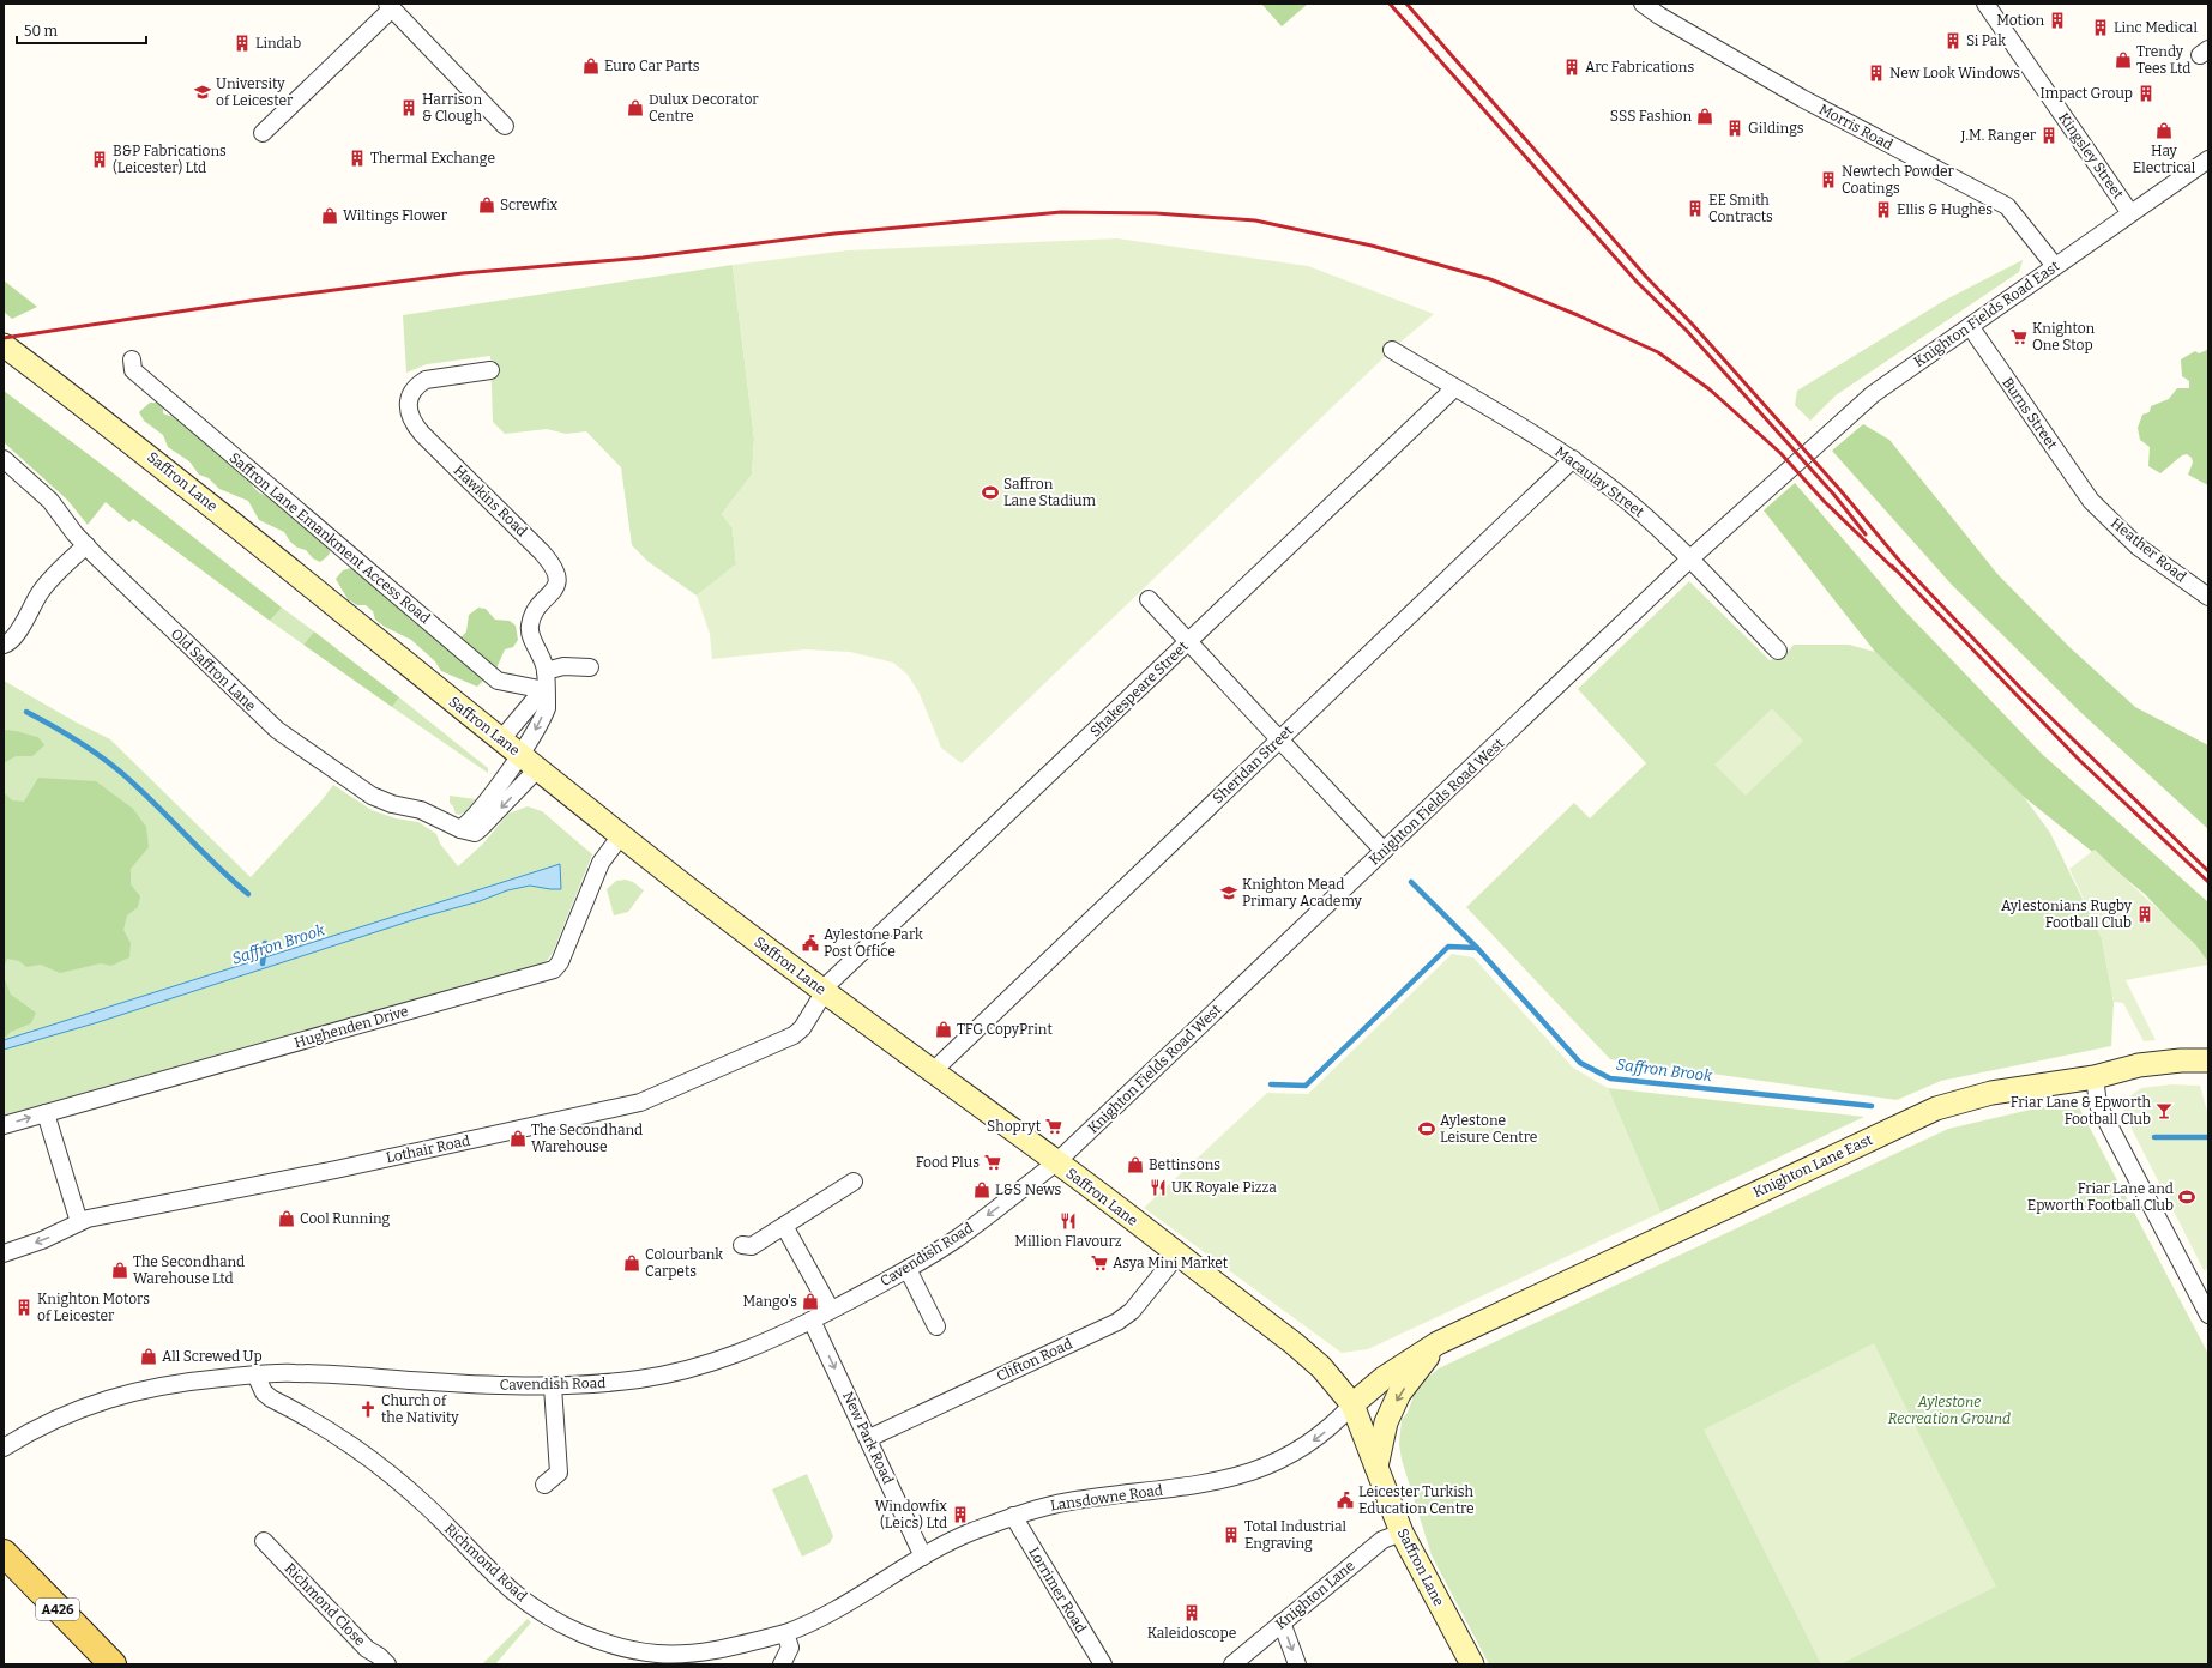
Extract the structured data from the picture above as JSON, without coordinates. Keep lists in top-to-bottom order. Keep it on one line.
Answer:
{"streets":{"main road":["Saffron Lane","Knighton Lane East","A426"],"street":["Morris Road","Kingsley Street","Knighton Fields Road East","Burns Street","Macaulay Street","Hawkins Road","Saffron Lane Emankment Access Road","Heather Road","Old Saffron Lane","Shakespeare Street","Sheridan Street","Knighton Fields Road West","Hughenden Drive","Lothair Road","Cavendish Road","Clifton Road","New Park Road","Lansdowne Road","Richmond Road","Lorrimer Road","Knighton Lane","Richmond Close"]},"crossings":[["Morris Road","Knighton Fields Road East"],["Kingsley Street","Knighton Fields Road East"],["Knighton Fields Road East","Burns Street"],["Knighton Fields Road East","Knighton Fields Road West"],["Burns Street","Heather Road"],["Saffron Lane","Hawkins Road"],["Saffron Lane","Old Saffron Lane"],["Saffron Lane","Shakespeare Street"],["Saffron Lane","Sheridan Street"],["Saffron Lane","Knighton Fields Road West"],["Saffron Lane","Hughenden Drive"],["Saffron Lane","Lothair Road"],["Saffron Lane","Knighton Lane East"],["Saffron Lane","Cavendish Road"],["Saffron Lane","Clifton Road"],["Saffron Lane","Lansdowne Road"],["Saffron Lane","Knighton Lane"],["Macaulay Street","Shakespeare Street"],["Macaulay Street","Sheridan Street"],["Macaulay Street","Knighton Fields Road West"],["Hawkins Road","Saffron Lane Emankment Access Road"],["Shakespeare Street","Lothair Road"],["Knighton Fields Road West","Cavendish Road"],["Knighton Lane East","Lansdowne Road"],["Cavendish Road","New Park Road"],["Cavendish Road","Richmond Road"],["Clifton Road","New Park Road"],["New Park Road","Lansdowne Road"],["Lansdowne Road","Richmond Road"],["Lansdowne Road","Lorrimer Road"]],"one_way":["Lansdowne Road"],"water":["Saffron Brook"],"parks":["Aylestone Recreation Ground"],"places":{"building":["Motion","Linc Medical","Si Pak","Lindab","Arc Fabrications","New Look Windows","Impact Group","Harrison & Clough","Gildings","J.M. Ranger","Thermal Exchange","B&P Fabrications (Leicester) Ltd","Newtech Powder Coatings","EE Smith Contracts","Ellis & Hughes","Aylestonians Rugby Football Club","Knighton Motors of Leicester","Windowfix (Leics) Ltd","Total Industrial Engraving","Kaleidoscope"],"shop":["Trendy Tees Ltd","Euro Car Parts","Dulux Decorator Centre","SSS Fashion","Hay Electrical","Screwfix","Wiltings Flower","TFG CopyPrint","The Secondhand Warehouse","Bettinsons","L&S News","Cool Running","Colourbank Carpets","The Secondhand Warehouse Ltd","Mango's","All Screwed Up"],"school or university":["University of Leicester","Knighton Mead Primary Academy"],"supermarket":["Knighton One Stop","Shopryt","Food Plus","Asya Mini Market"],"sports":["Saffron Lane Stadium","Aylestone Leisure Centre","Friar Lane and Epworth Football Club"],"public building":["Aylestone Park Post Office","Leicester Turkish Education Centre"],"bar":["Friar Lane & Epworth Football Club"],"restaurant":["UK Royale Pizza","Million Flavourz"],"church":["Church of the Nativity"]},"scale_bar":"50 m"}
